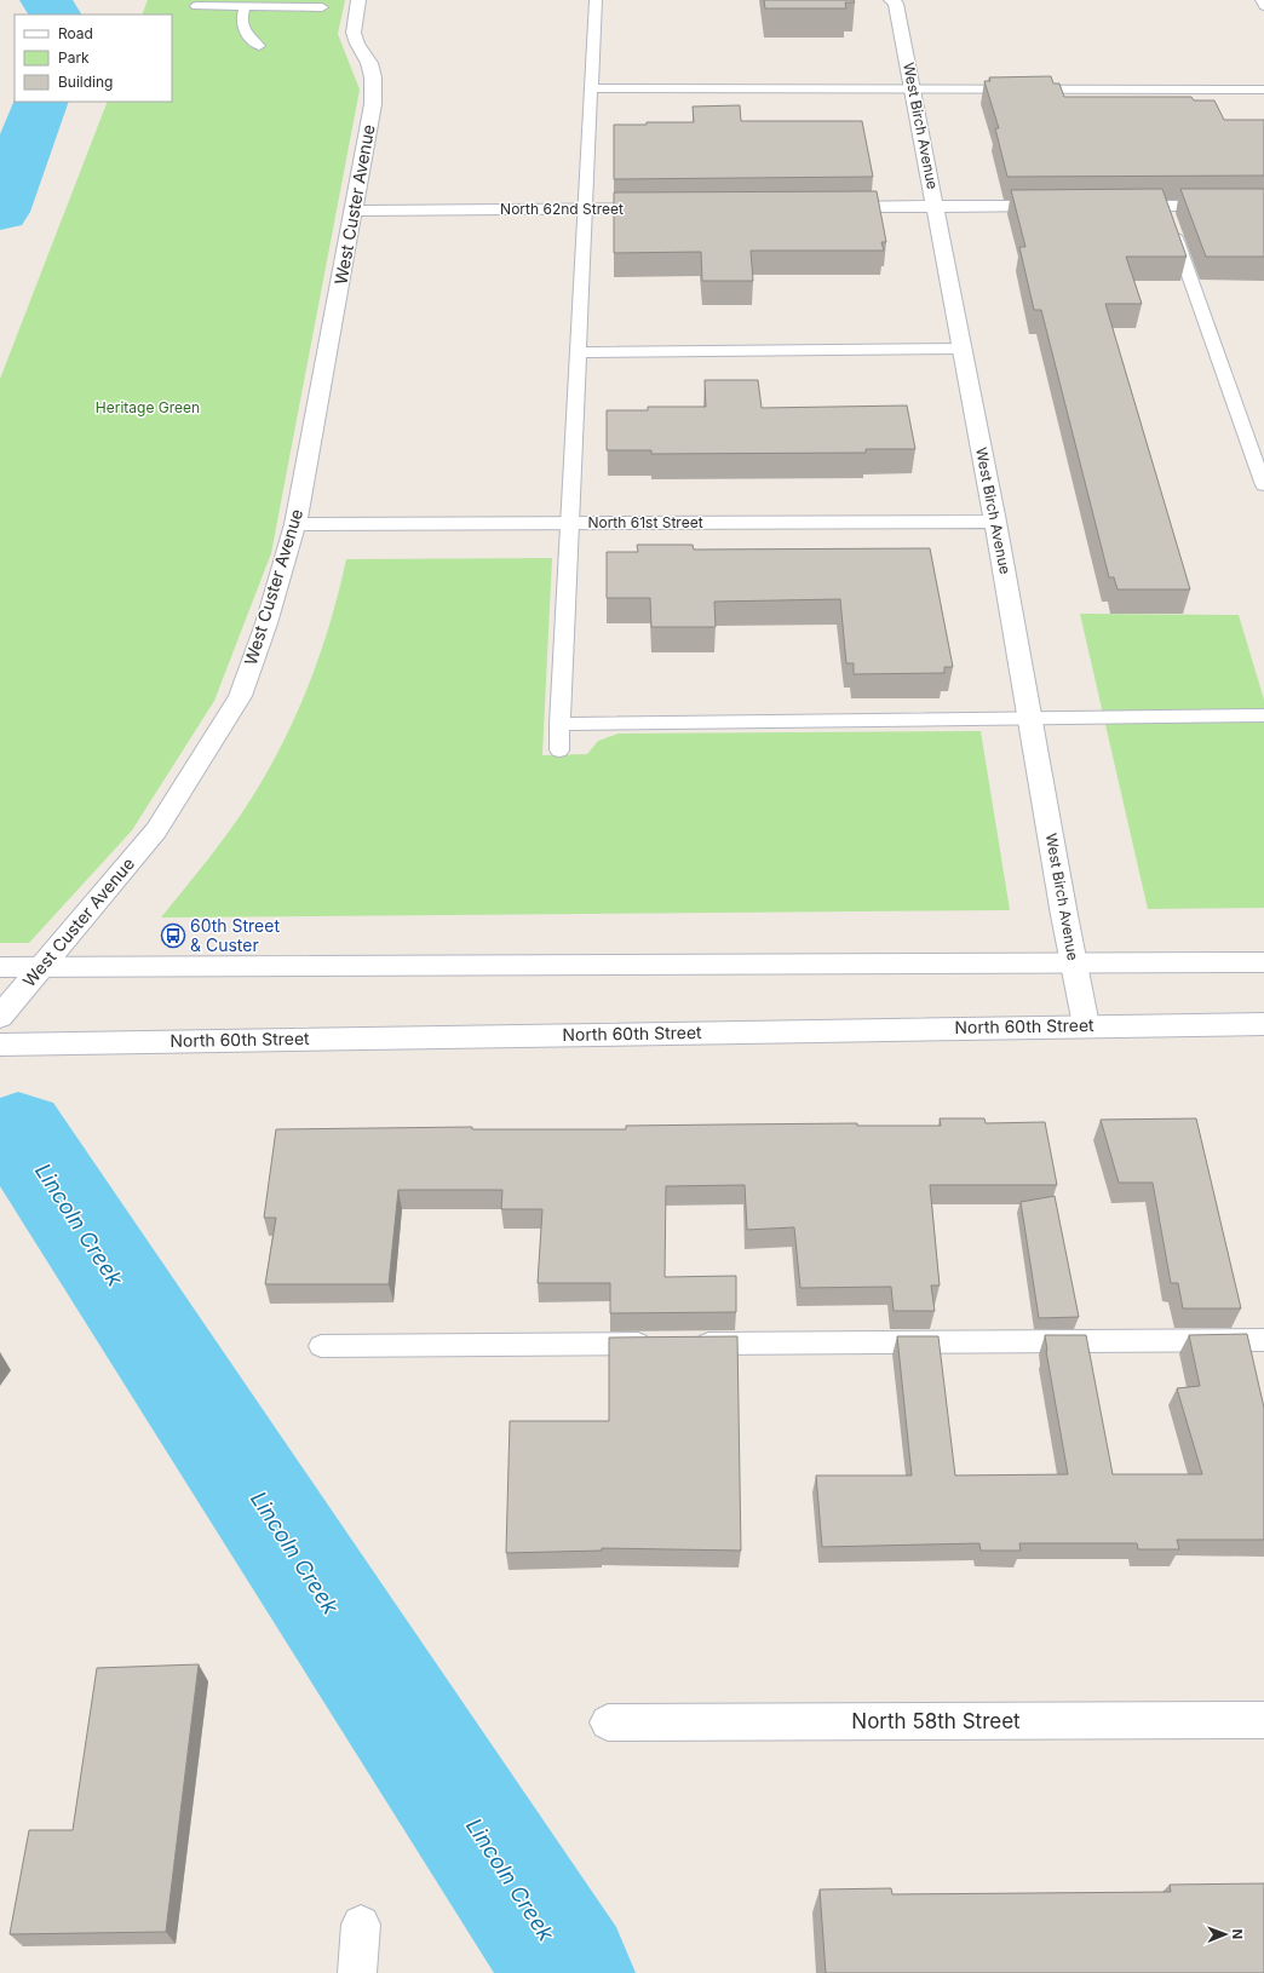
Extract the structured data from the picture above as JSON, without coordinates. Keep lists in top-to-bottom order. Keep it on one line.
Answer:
{"streets":{"street":["West Birch Avenue","West Custer Avenue","North 62nd Street","North 61st Street","North 60th Street","North 58th Street"]},"crossings":[["West Birch Avenue","North 61st Street"],["West Birch Avenue","North 60th Street"],["West Custer Avenue","North 62nd Street"],["West Custer Avenue","North 61st Street"]],"water":["Lincoln Creek"],"parks":["Heritage Green"],"places":{"bus stop":["60th Street & Custer"]},"legend":["Road","Park","Building"],"north":"right"}
